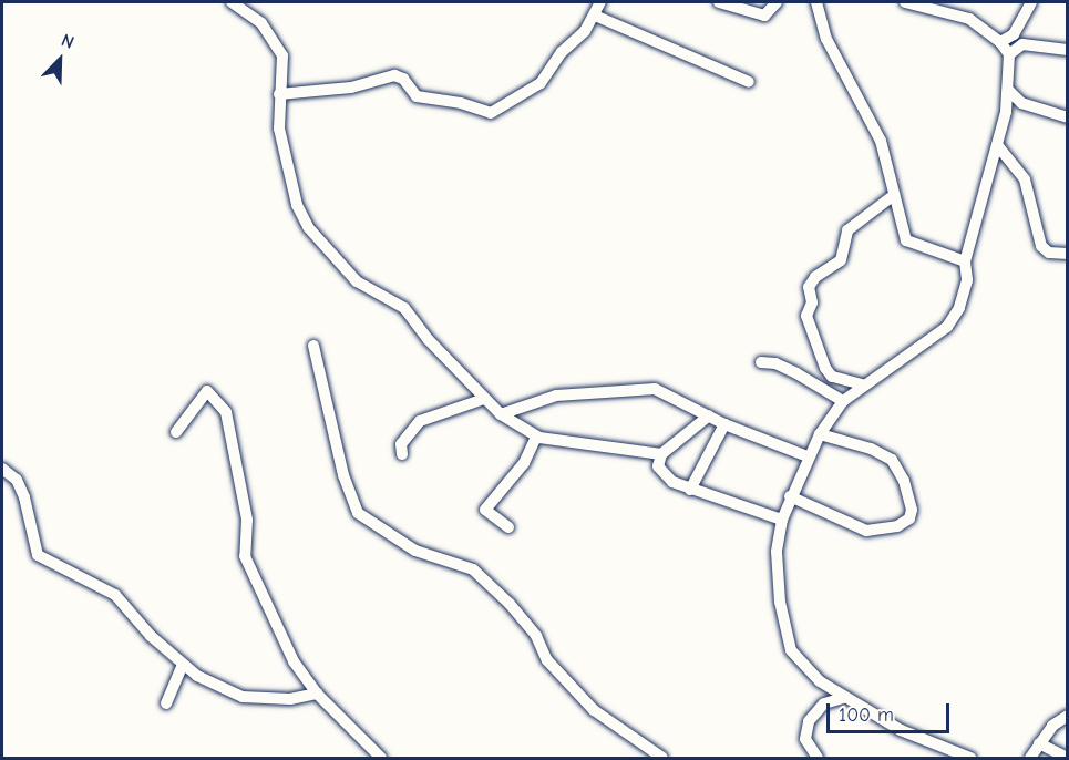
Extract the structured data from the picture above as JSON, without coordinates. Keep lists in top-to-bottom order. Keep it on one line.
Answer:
{"scale_bar":"100 m","north":"top right"}
